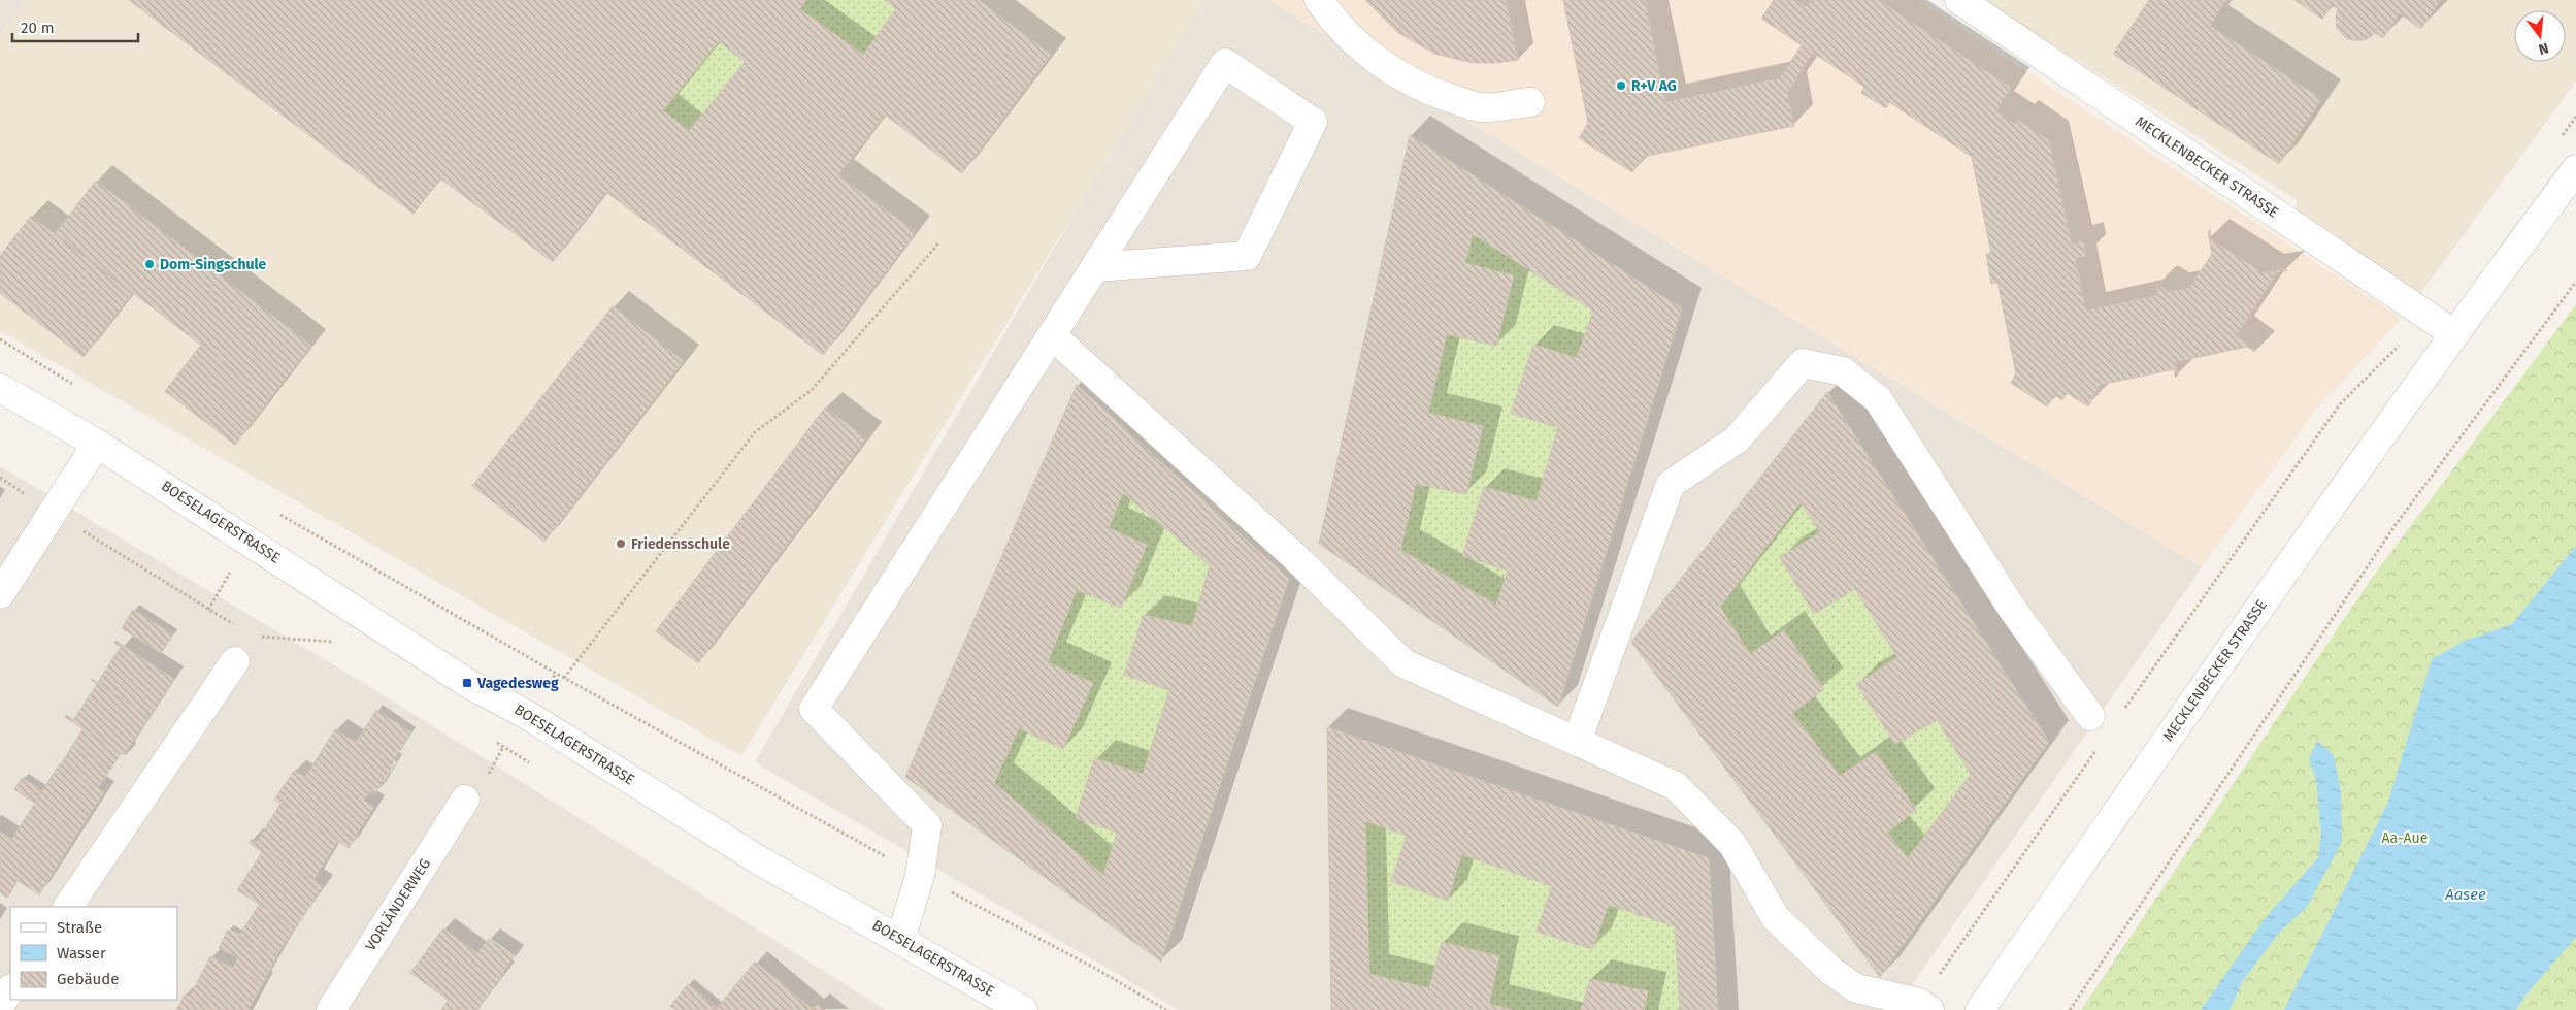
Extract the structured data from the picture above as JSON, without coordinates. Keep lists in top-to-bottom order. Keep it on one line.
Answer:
{"streets":{"street":["MECKLENBECKER STRASSE","BOESELAGERSTRASSE","VORLÄNDERWEG"]},"water":["Aasee"],"parks":["Aa-Aue"],"places":{"other":["R+V AG","Dom-Singschule","Friedensschule"],"transit":["Vagedesweg"]},"legend":["Straße","Wasser","Gebäude"],"scale_bar":"20 m","north":"bottom"}
